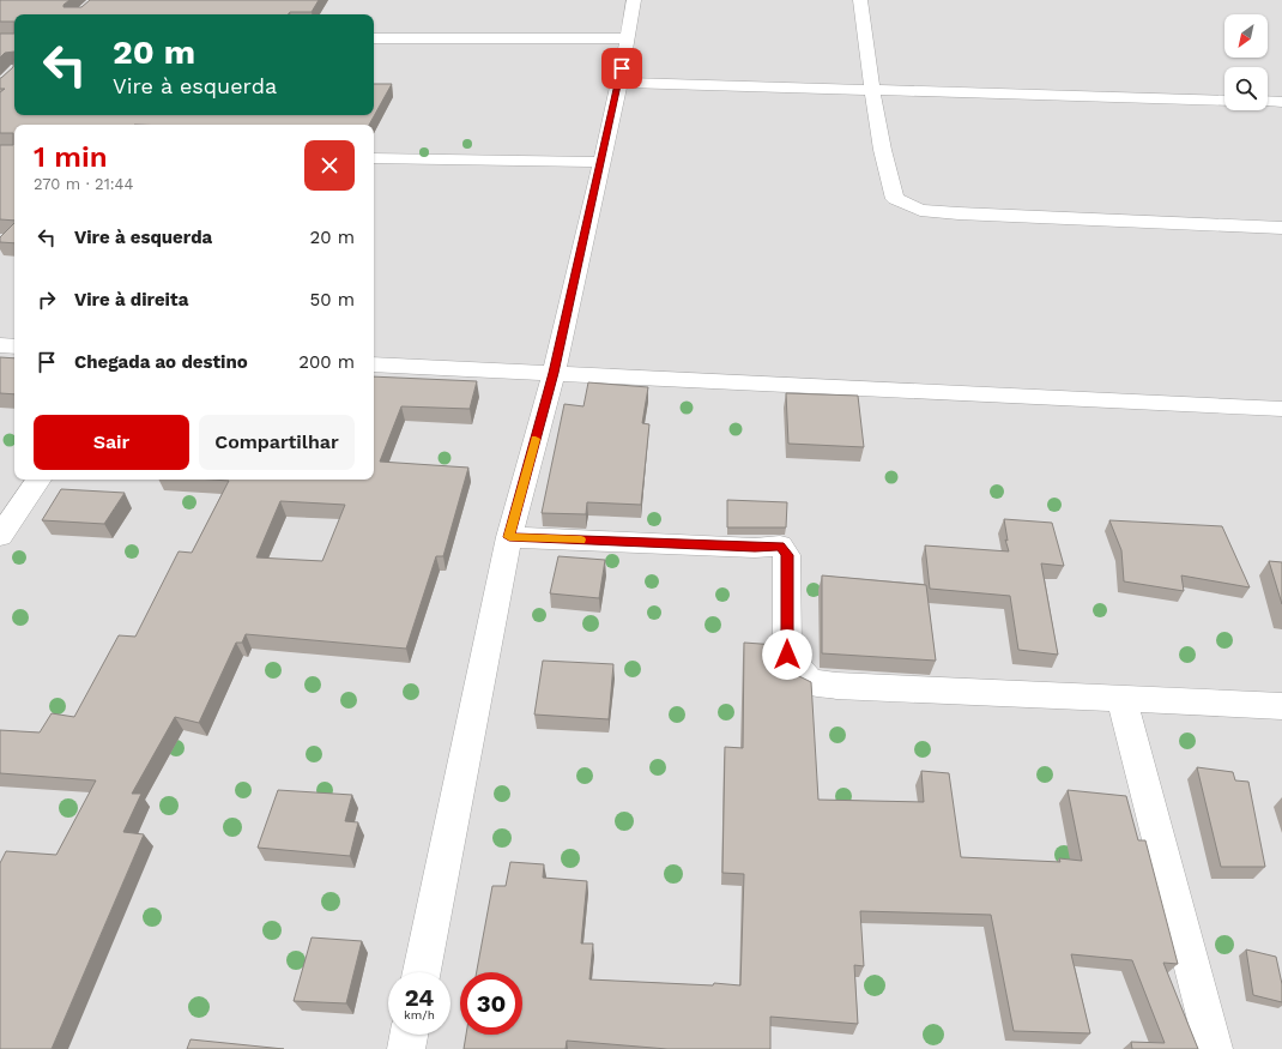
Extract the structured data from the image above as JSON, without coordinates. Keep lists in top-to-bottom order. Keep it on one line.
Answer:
{"north":"bottom left","page":{"turn":["20 m","Vire à esquerda"],"heading":["1 min","270 m · 21:44"],"list":[{"name":"Vire à esquerda","value":"20 m"},{"name":"Vire à direita","value":"50 m"},{"name":"Chegada ao destino","value":"200 m"}],"buttons":["Sair","Compartilhar"],"speed":"24 km/h","limit":"30"}}
